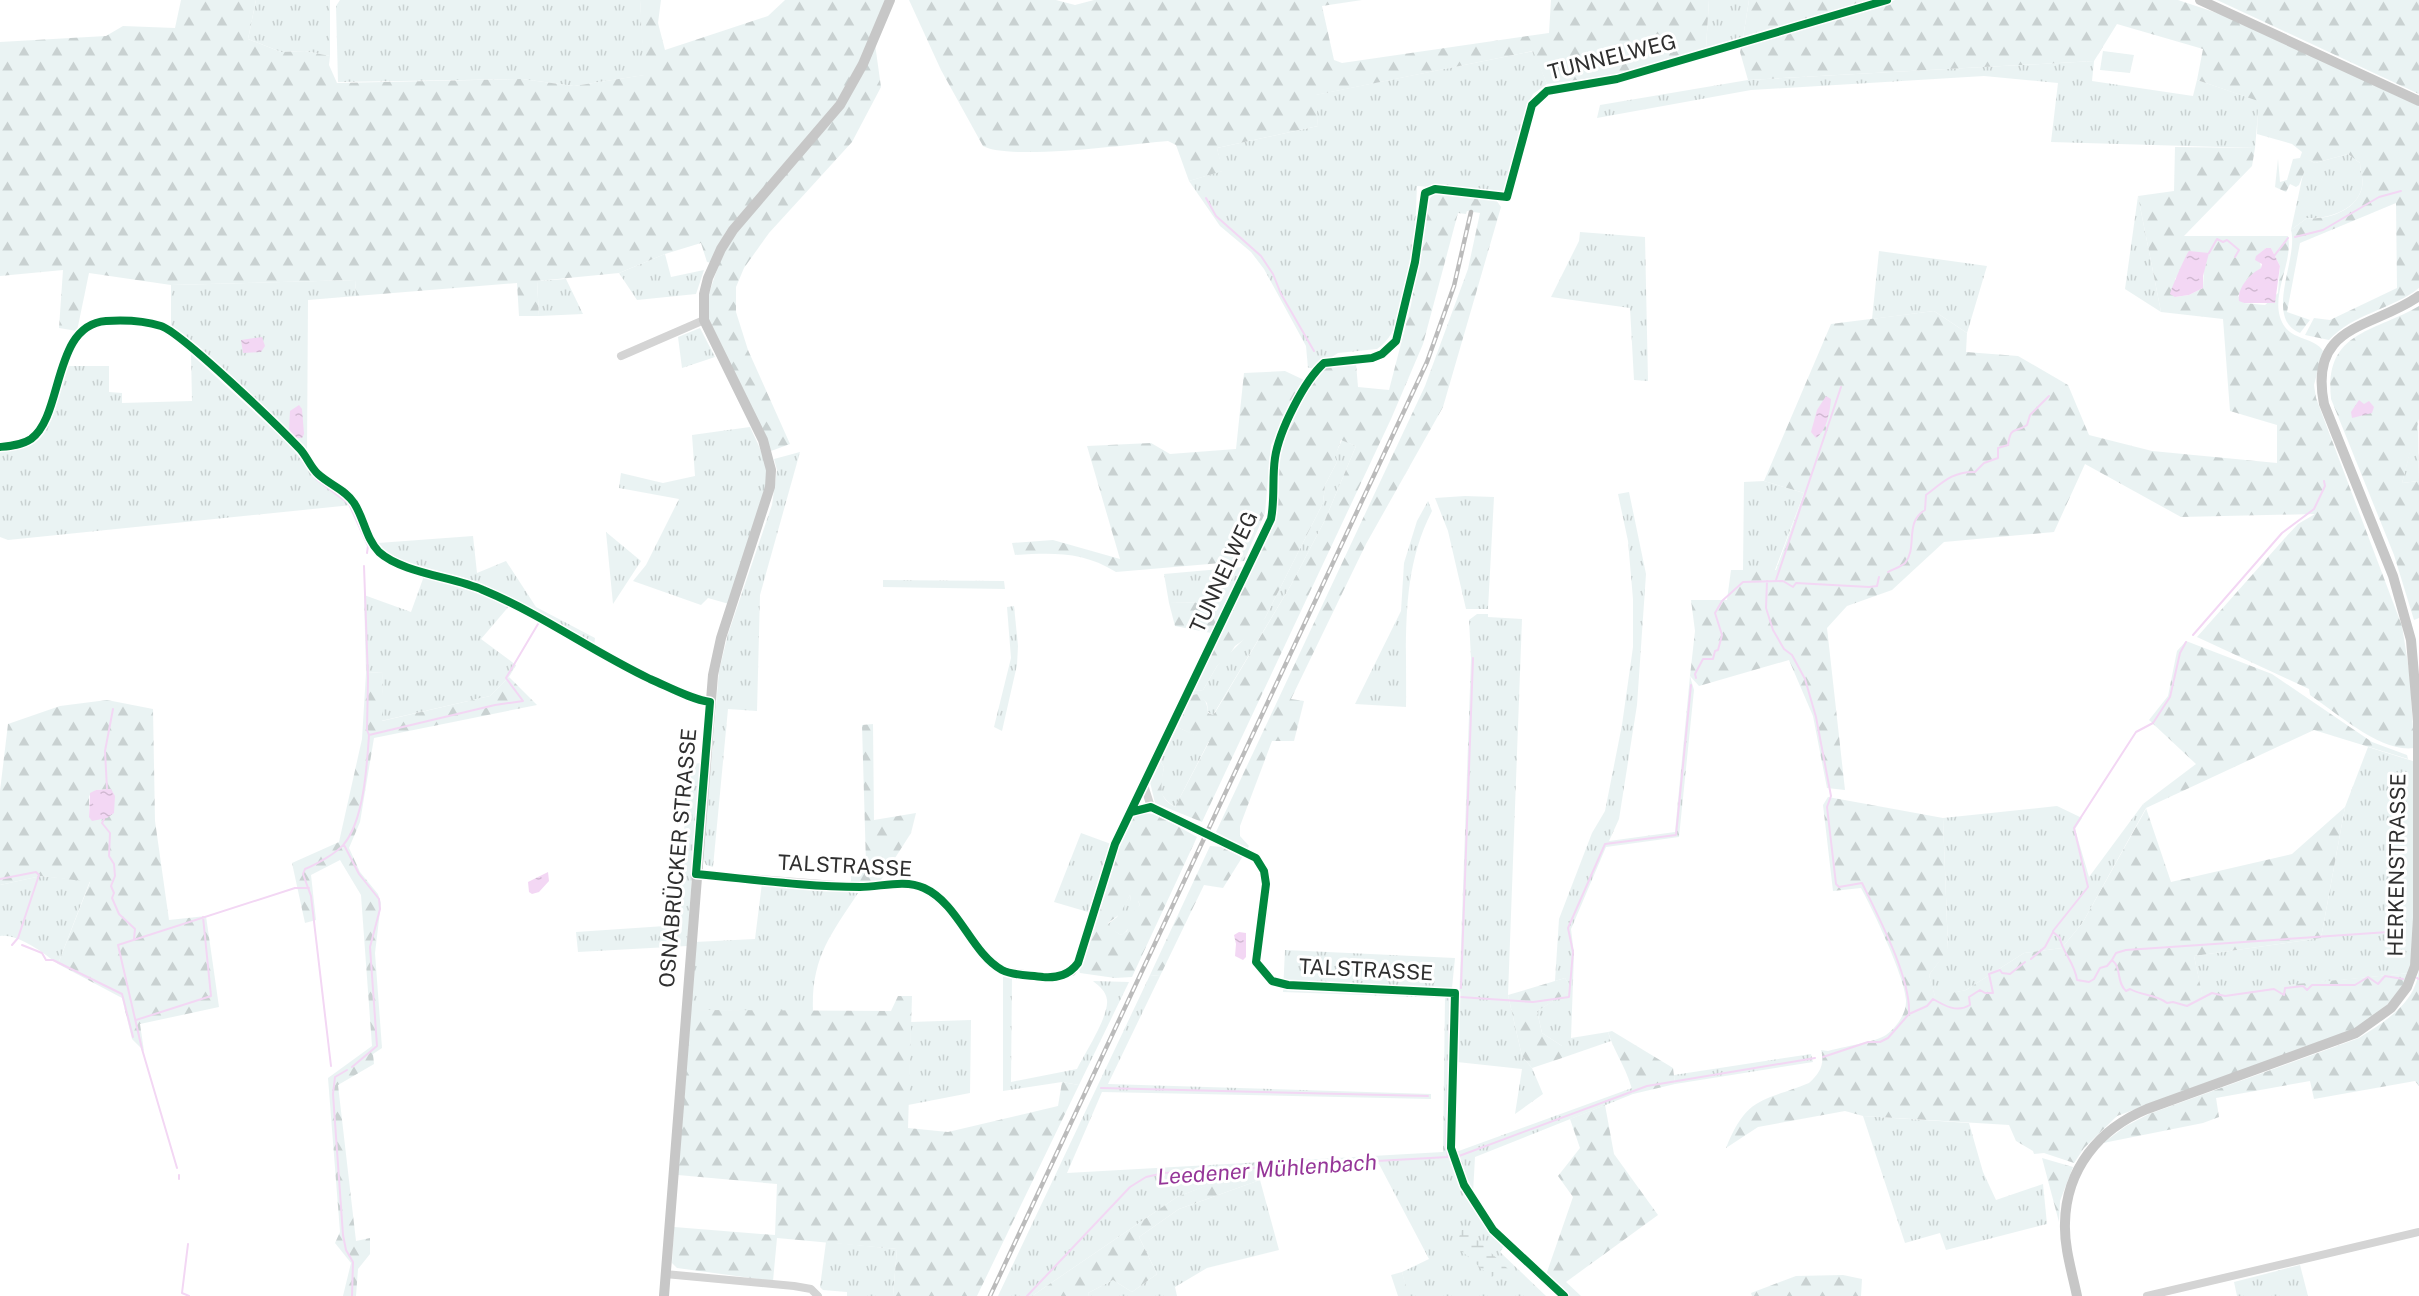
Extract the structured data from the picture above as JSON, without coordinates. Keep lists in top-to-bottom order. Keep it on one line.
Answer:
{"streets":{"main road":["OSNABRÜCKER STRASSE","HERKENSTRASSE"],"street":["TUNNELWEG","TALSTRASSE"]},"crossings":[["TUNNELWEG","TALSTRASSE"],["OSNABRÜCKER STRASSE","TALSTRASSE"]],"water":["Leedener Mühlenbach"]}
